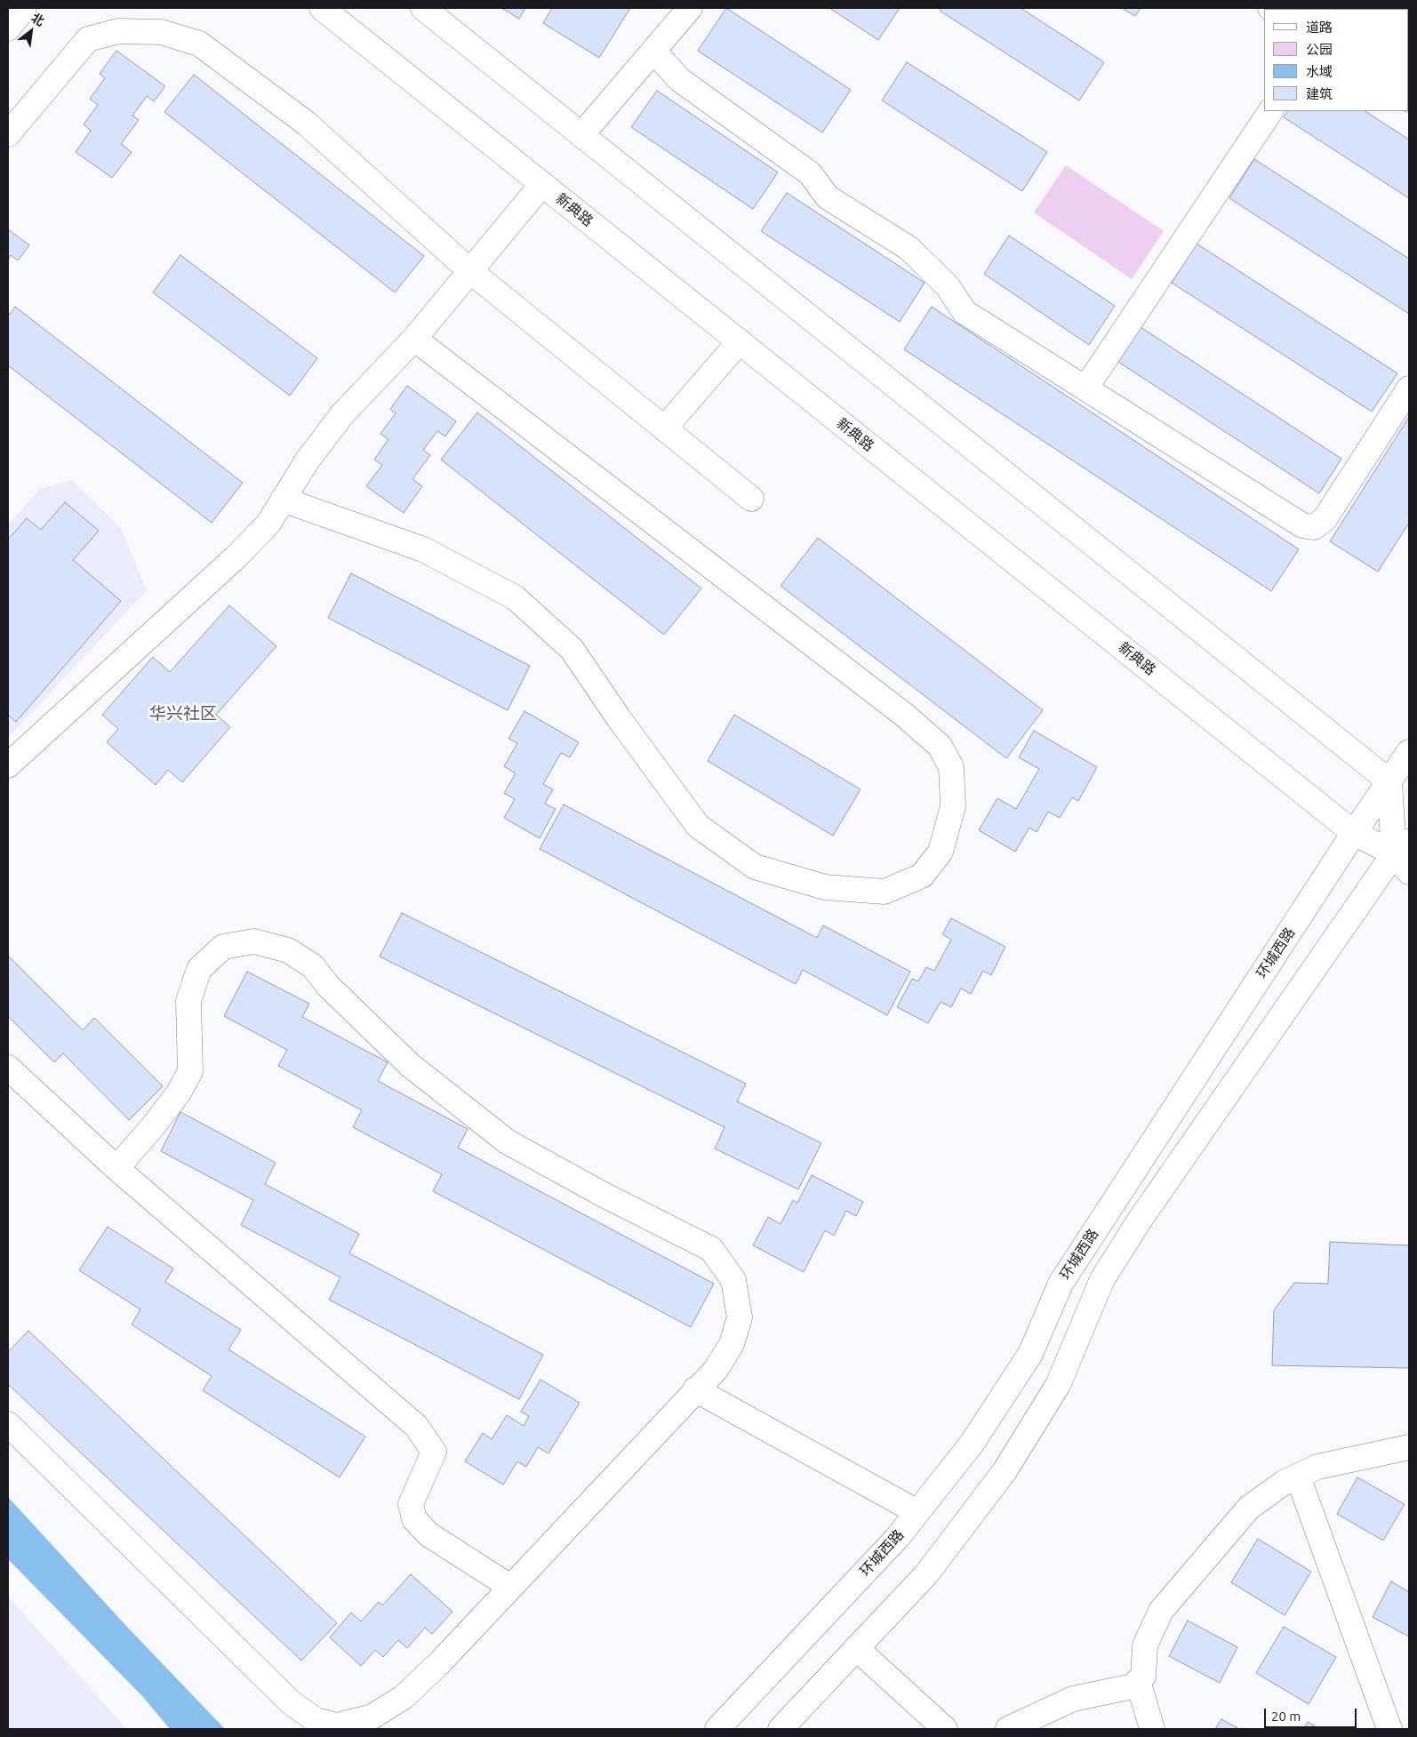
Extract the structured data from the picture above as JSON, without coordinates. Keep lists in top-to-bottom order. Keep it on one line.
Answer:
{"streets":{"main road":["新典路","环城西路"]},"crossings":[["新典路","环城西路"]],"districts":["华兴社区"],"legend":["道路","公园","水域","建筑"],"scale_bar":"20 m","north":"top right"}
